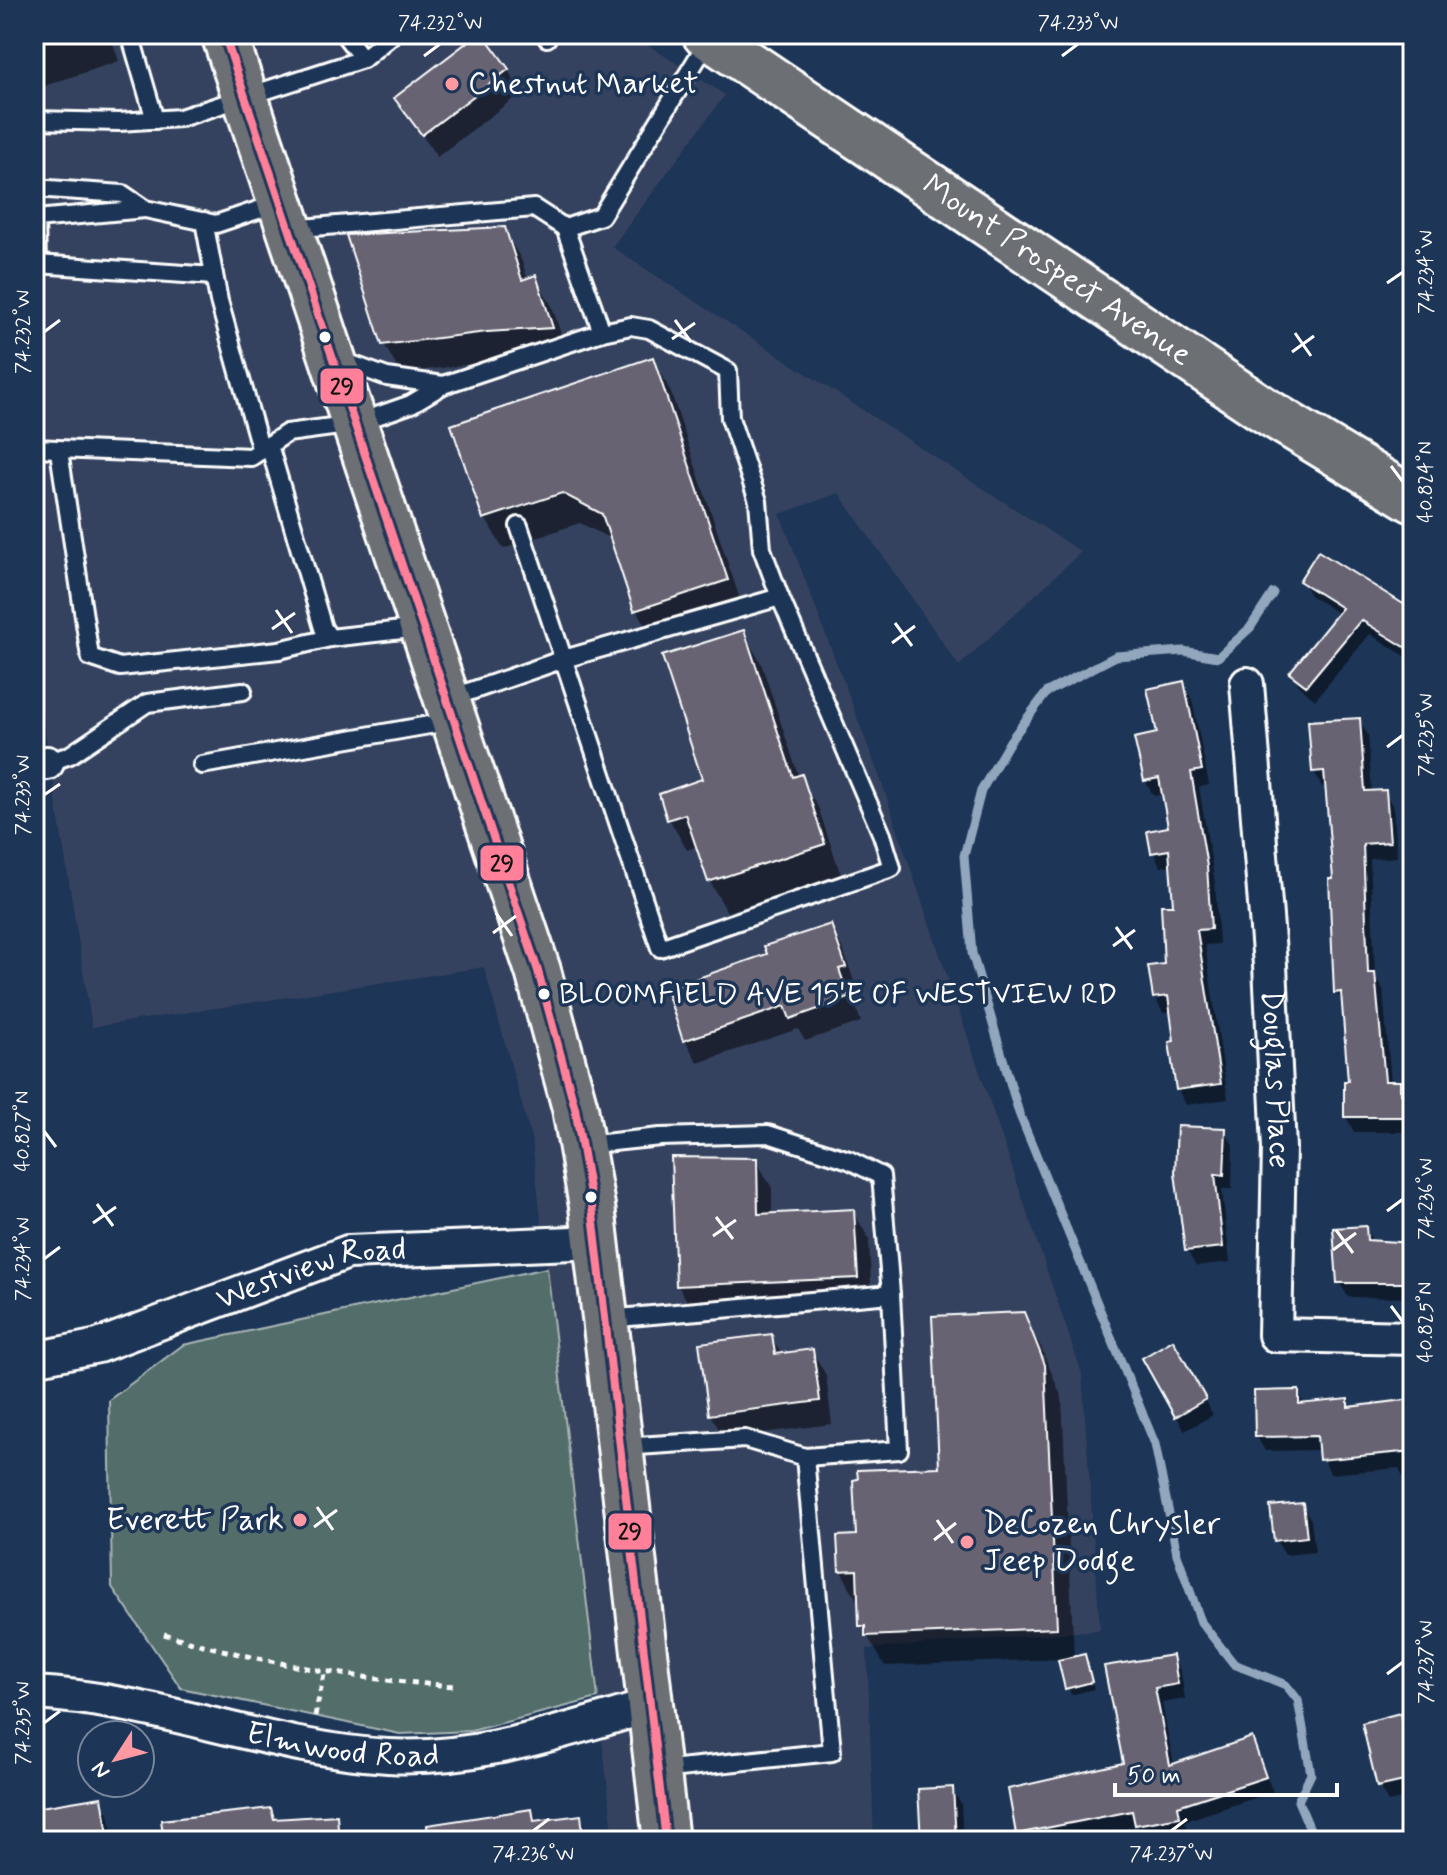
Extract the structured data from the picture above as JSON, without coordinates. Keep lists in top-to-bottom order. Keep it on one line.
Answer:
{"streets":{"main road":["Mount Prospect Avenue"],"street":["Douglas Place","Westview Road","Elmwood Road"]},"places":["Chestnut Market","BLOOMFIELD AVE 15'E OF WESTVIEW RD","Everett Park","DeCozen Chrysler Jeep Dodge"],"lines":["transit line 29"],"scale_bar":"50 m","north":"bottom left","coordinates":["74.232°W","74.233°W","74.234°W","40.824°N","74.235°W","40.827°N","74.236°W","40.825°N","74.237°W"]}
